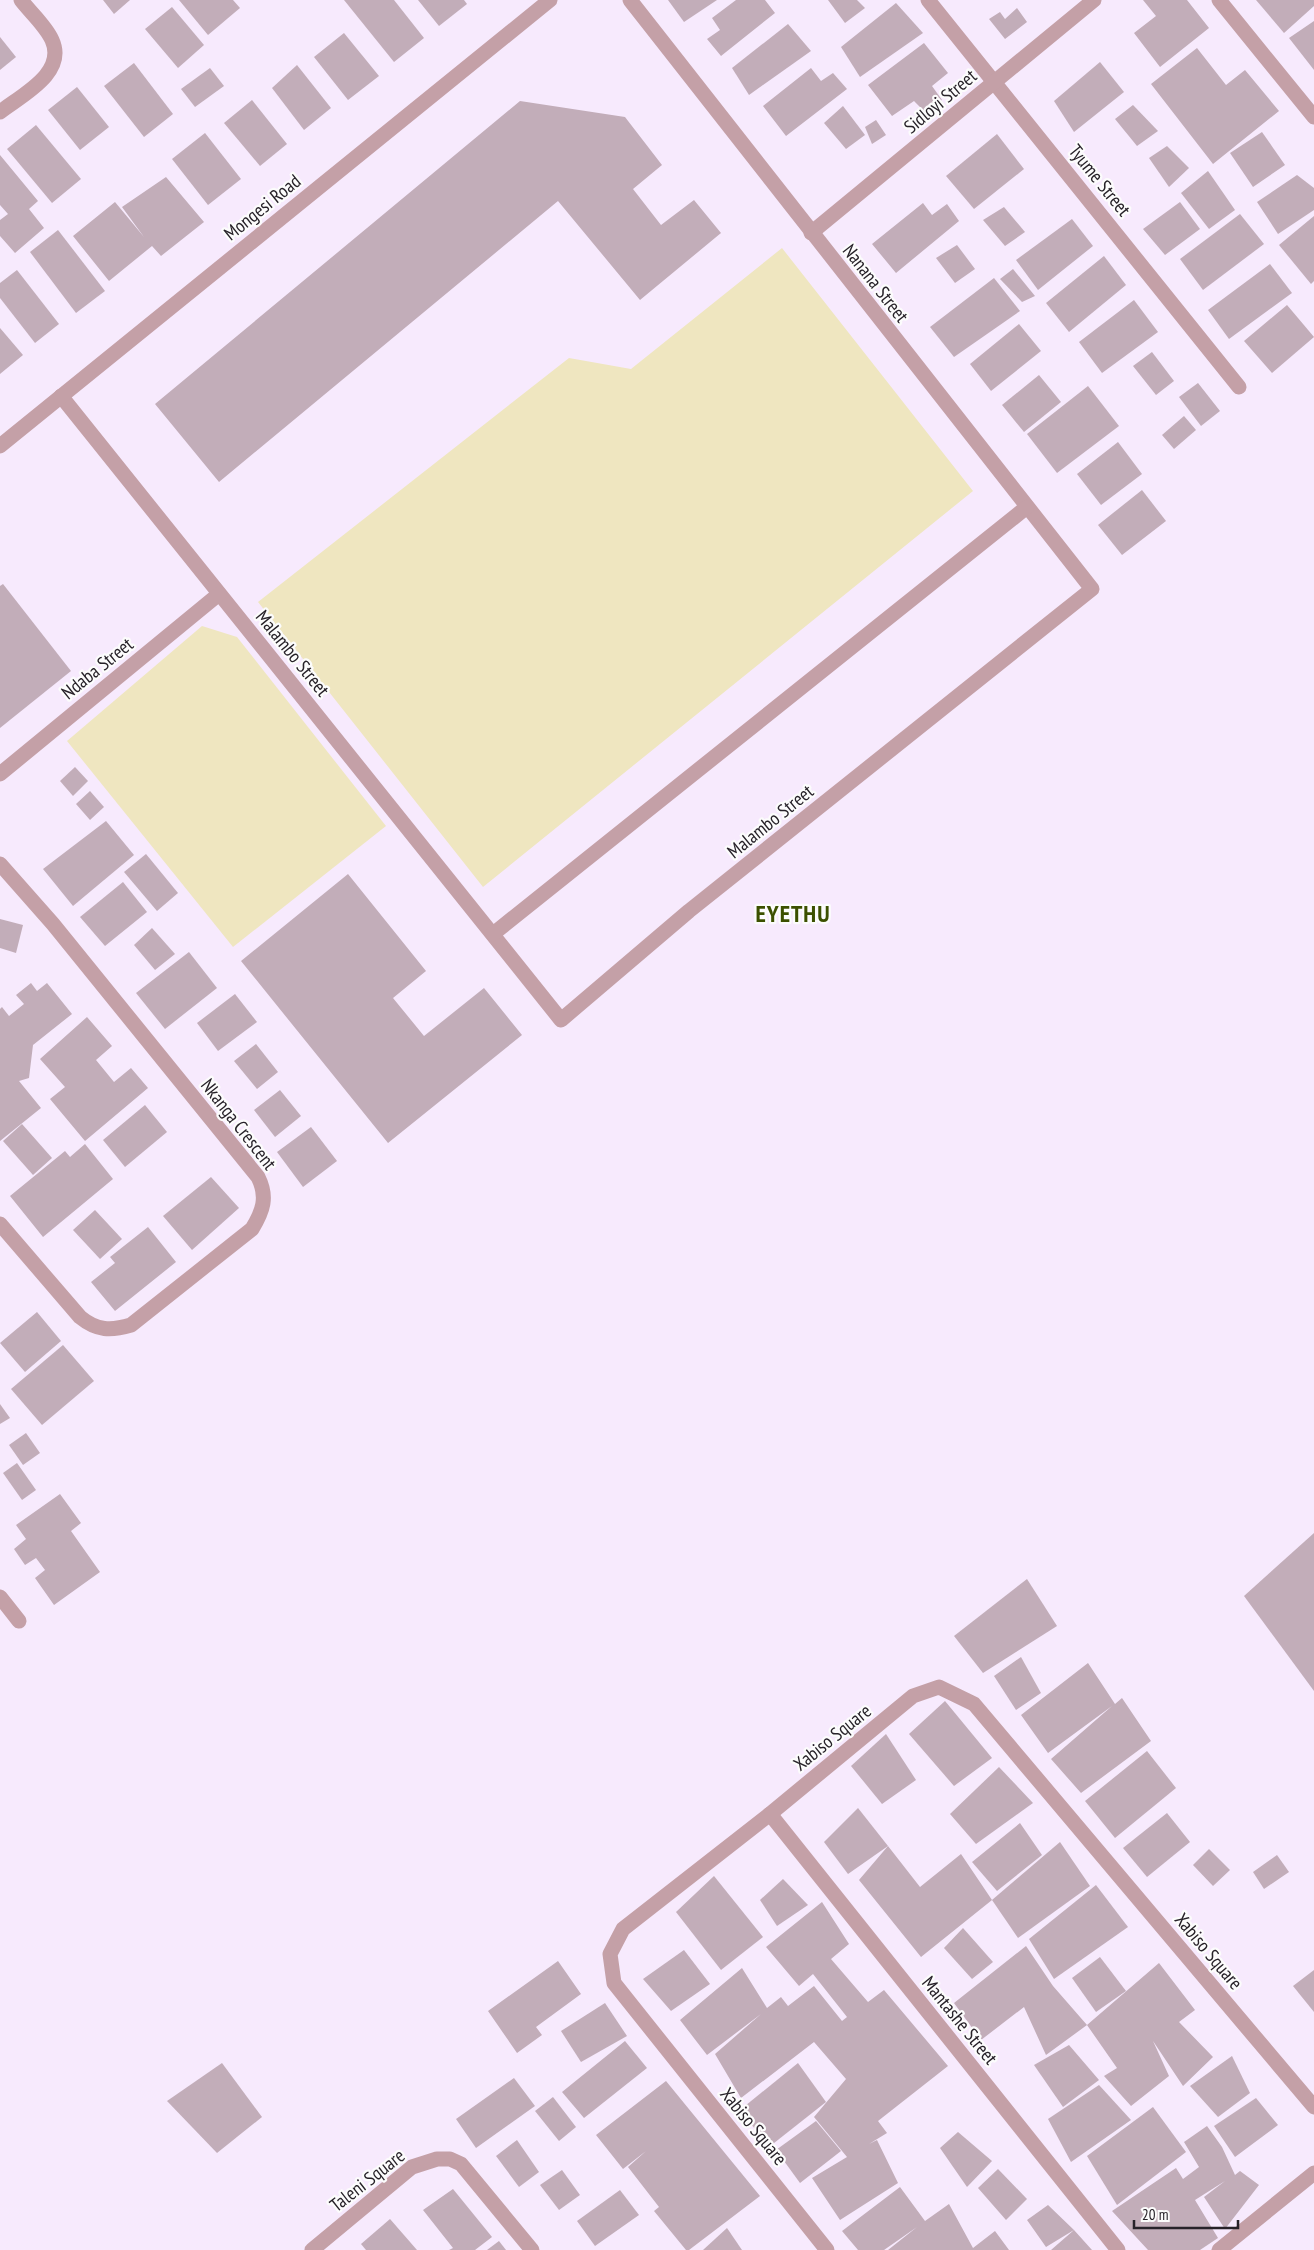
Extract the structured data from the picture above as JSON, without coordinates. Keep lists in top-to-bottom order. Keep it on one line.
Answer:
{"streets":{"street":["Sidloyi Street","Tyume Street","Mongesi Road","Nanana Street","Malambo Street","Ndaba Street","Nkanga Crescent","Xabiso Square","Mantashe Street","Taleni Square"]},"crossings":[["Sidloyi Street","Tyume Street"],["Sidloyi Street","Nanana Street"],["Mongesi Road","Malambo Street"],["Nanana Street","Malambo Street"],["Malambo Street","Ndaba Street"],["Xabiso Square","Mantashe Street"]],"districts":["EYETHU"],"scale_bar":"20 m"}
